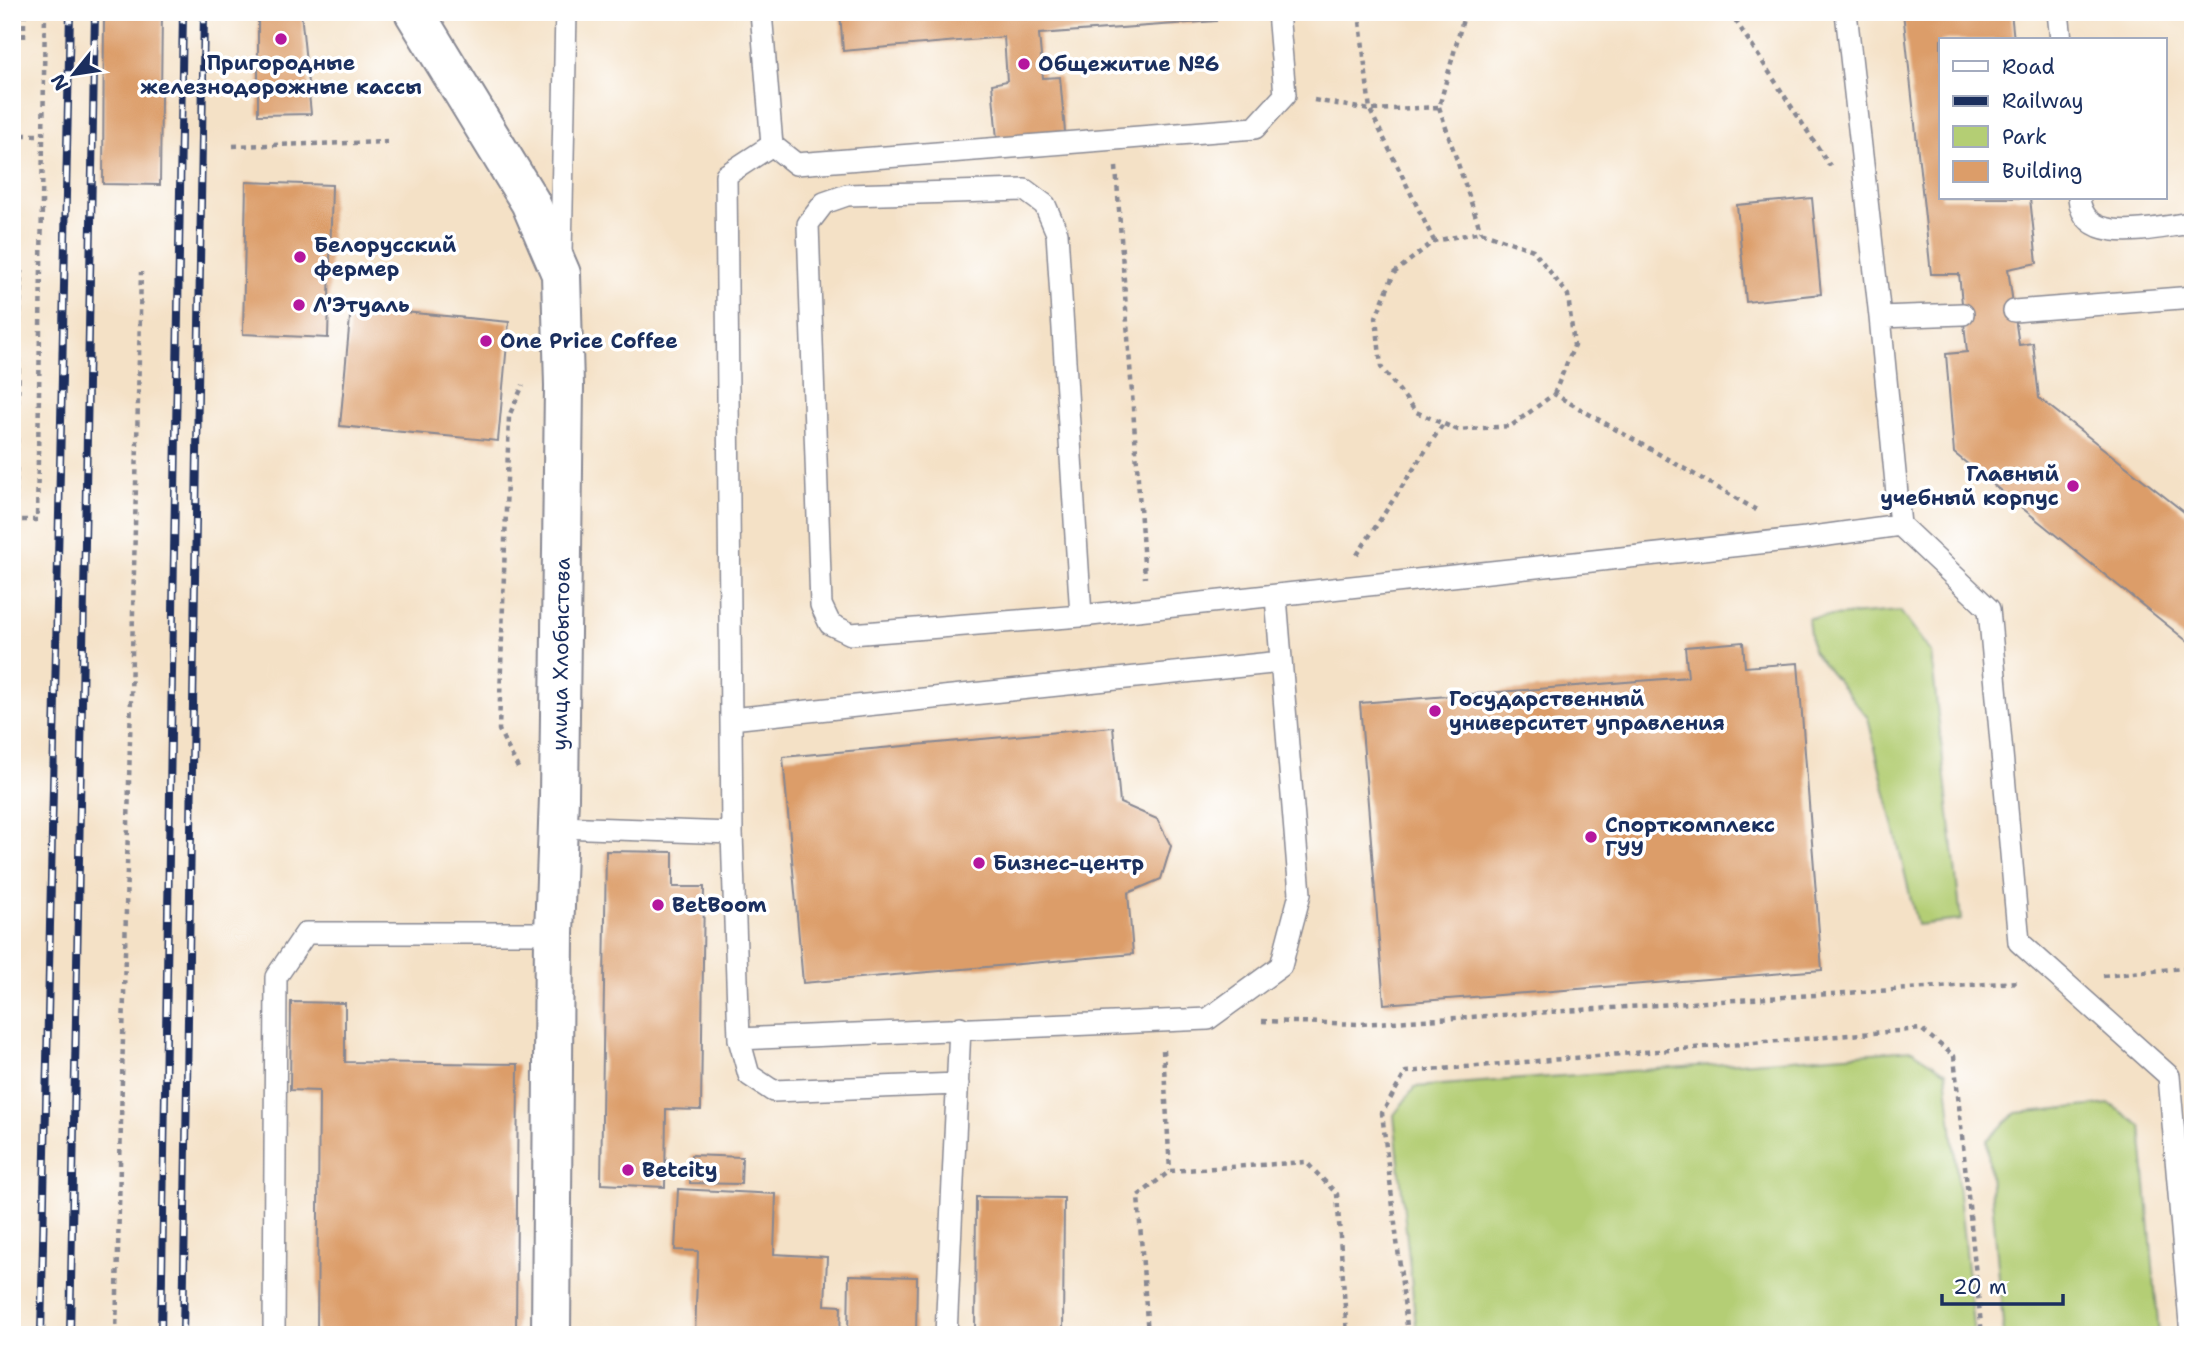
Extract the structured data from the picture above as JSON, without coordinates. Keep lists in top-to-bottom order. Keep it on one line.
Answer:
{"streets":{"street":["улица Хлобыстова"]},"places":["Пригородные железнодорожные кассы","Общежитие №6","Белорусский фермер","Л'Этуаль","One Price Coffee","Главный учебный корпус","Государственный университет управления","Спорткомплекс ГУУ","Бизнес-центр","BetBoom","Betcity"],"legend":["Road","Railway","Park","Building"],"scale_bar":"20 m","north":"bottom left"}
